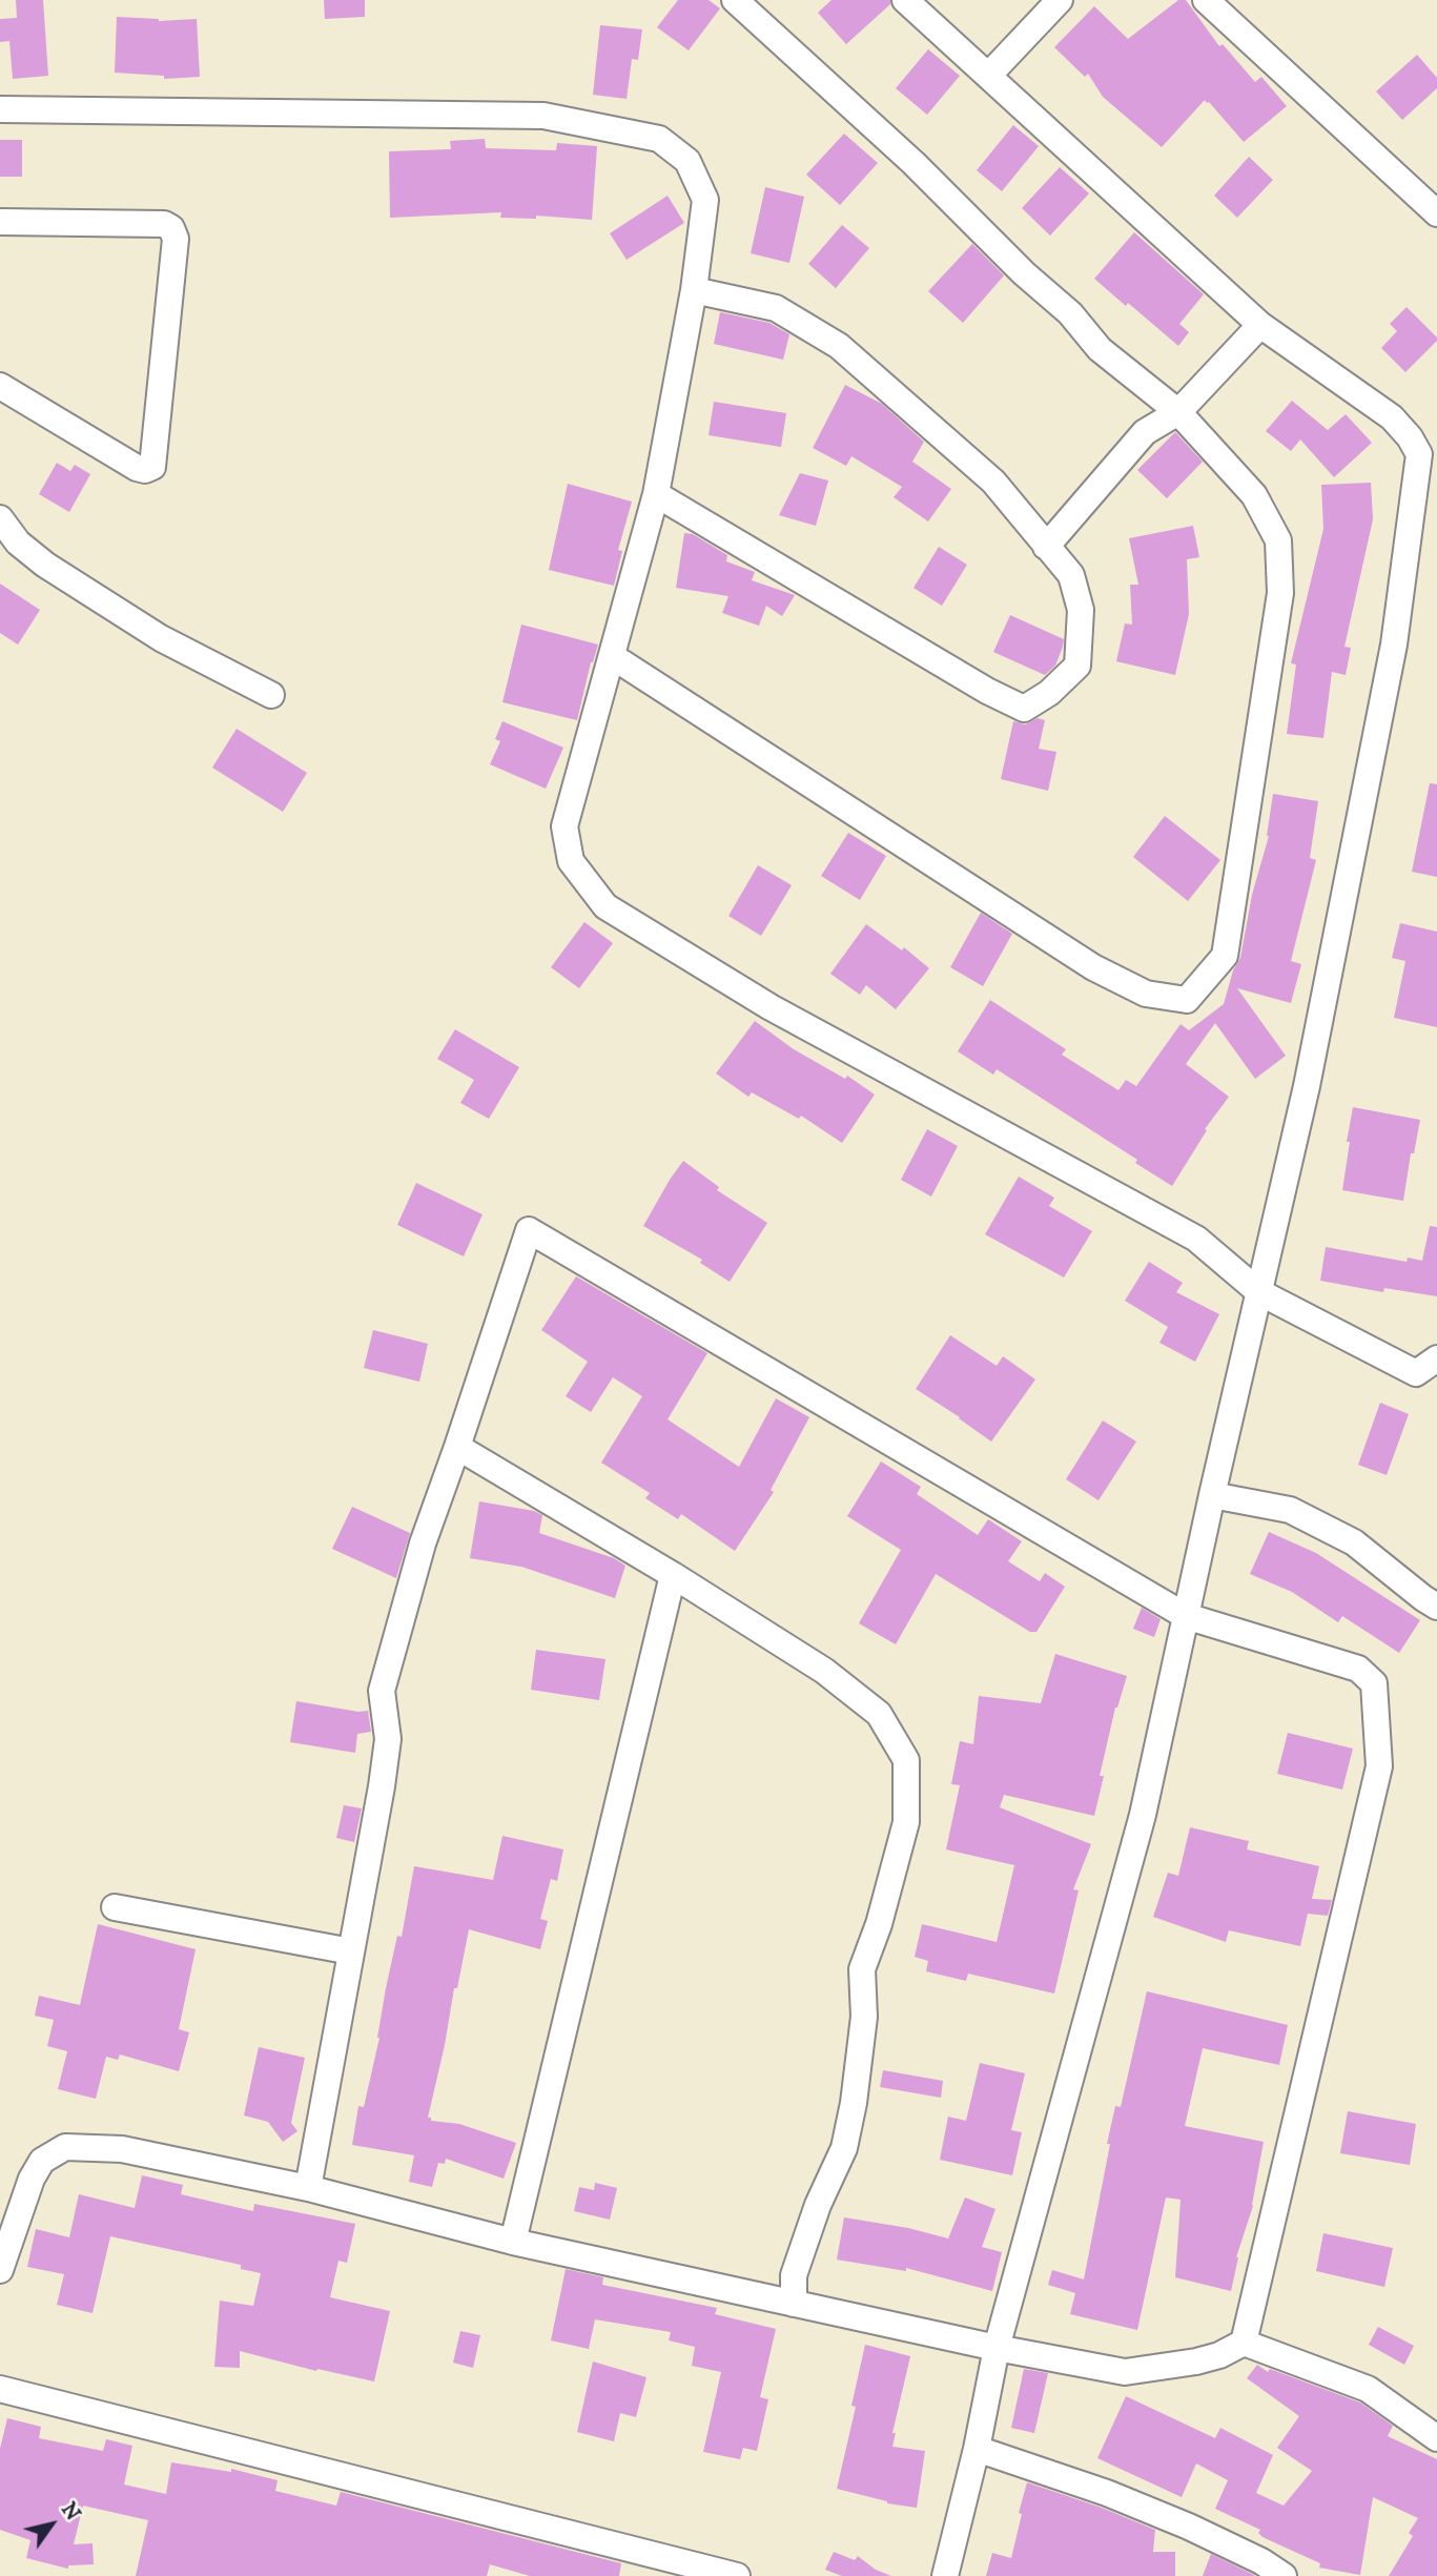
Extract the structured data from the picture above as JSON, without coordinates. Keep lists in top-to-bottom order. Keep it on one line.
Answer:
{"north":"top right"}
